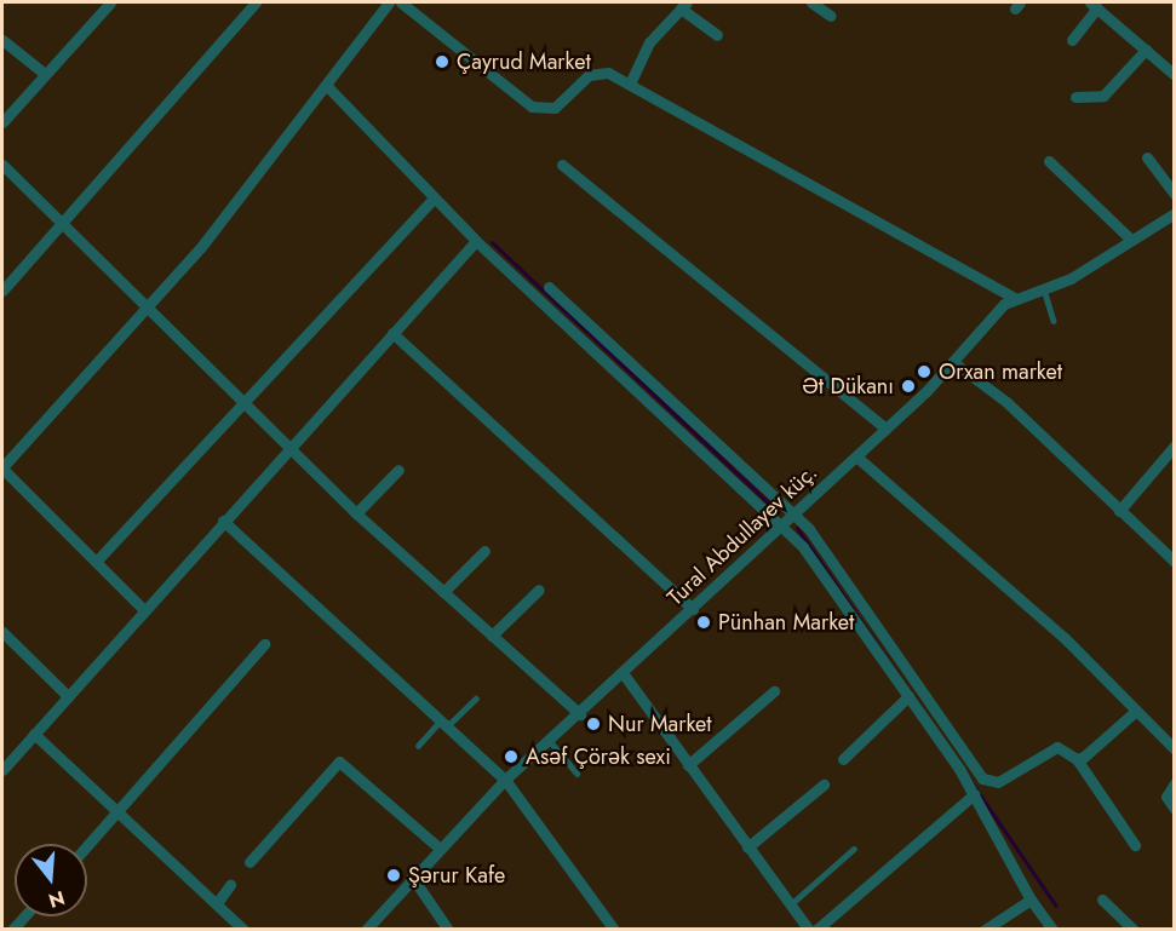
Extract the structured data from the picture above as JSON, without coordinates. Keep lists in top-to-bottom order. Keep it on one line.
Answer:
{"streets":{"street":["Tural Abdullayev küç."]},"places":["Çayrud Market","Orxan market","Ət Dükanı","Pünhan Market","Nur Market","Asəf Çörək sexi","Şərur Kafe"],"north":"bottom"}
